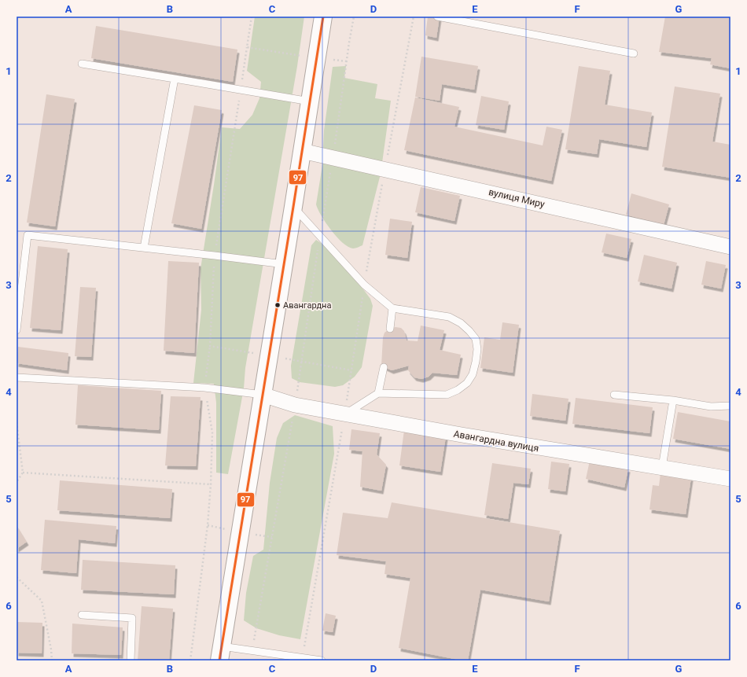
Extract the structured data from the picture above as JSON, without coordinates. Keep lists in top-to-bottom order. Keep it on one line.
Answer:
{"streets":{"street":["вулиця Миру","Авангардна вулиця"]},"places":["Авангардна"],"lines":["transit line 97"],"grid":{"columns":["A","B","C","D","E","F","G"],"rows":["1","2","3","4","5","6"]}}
